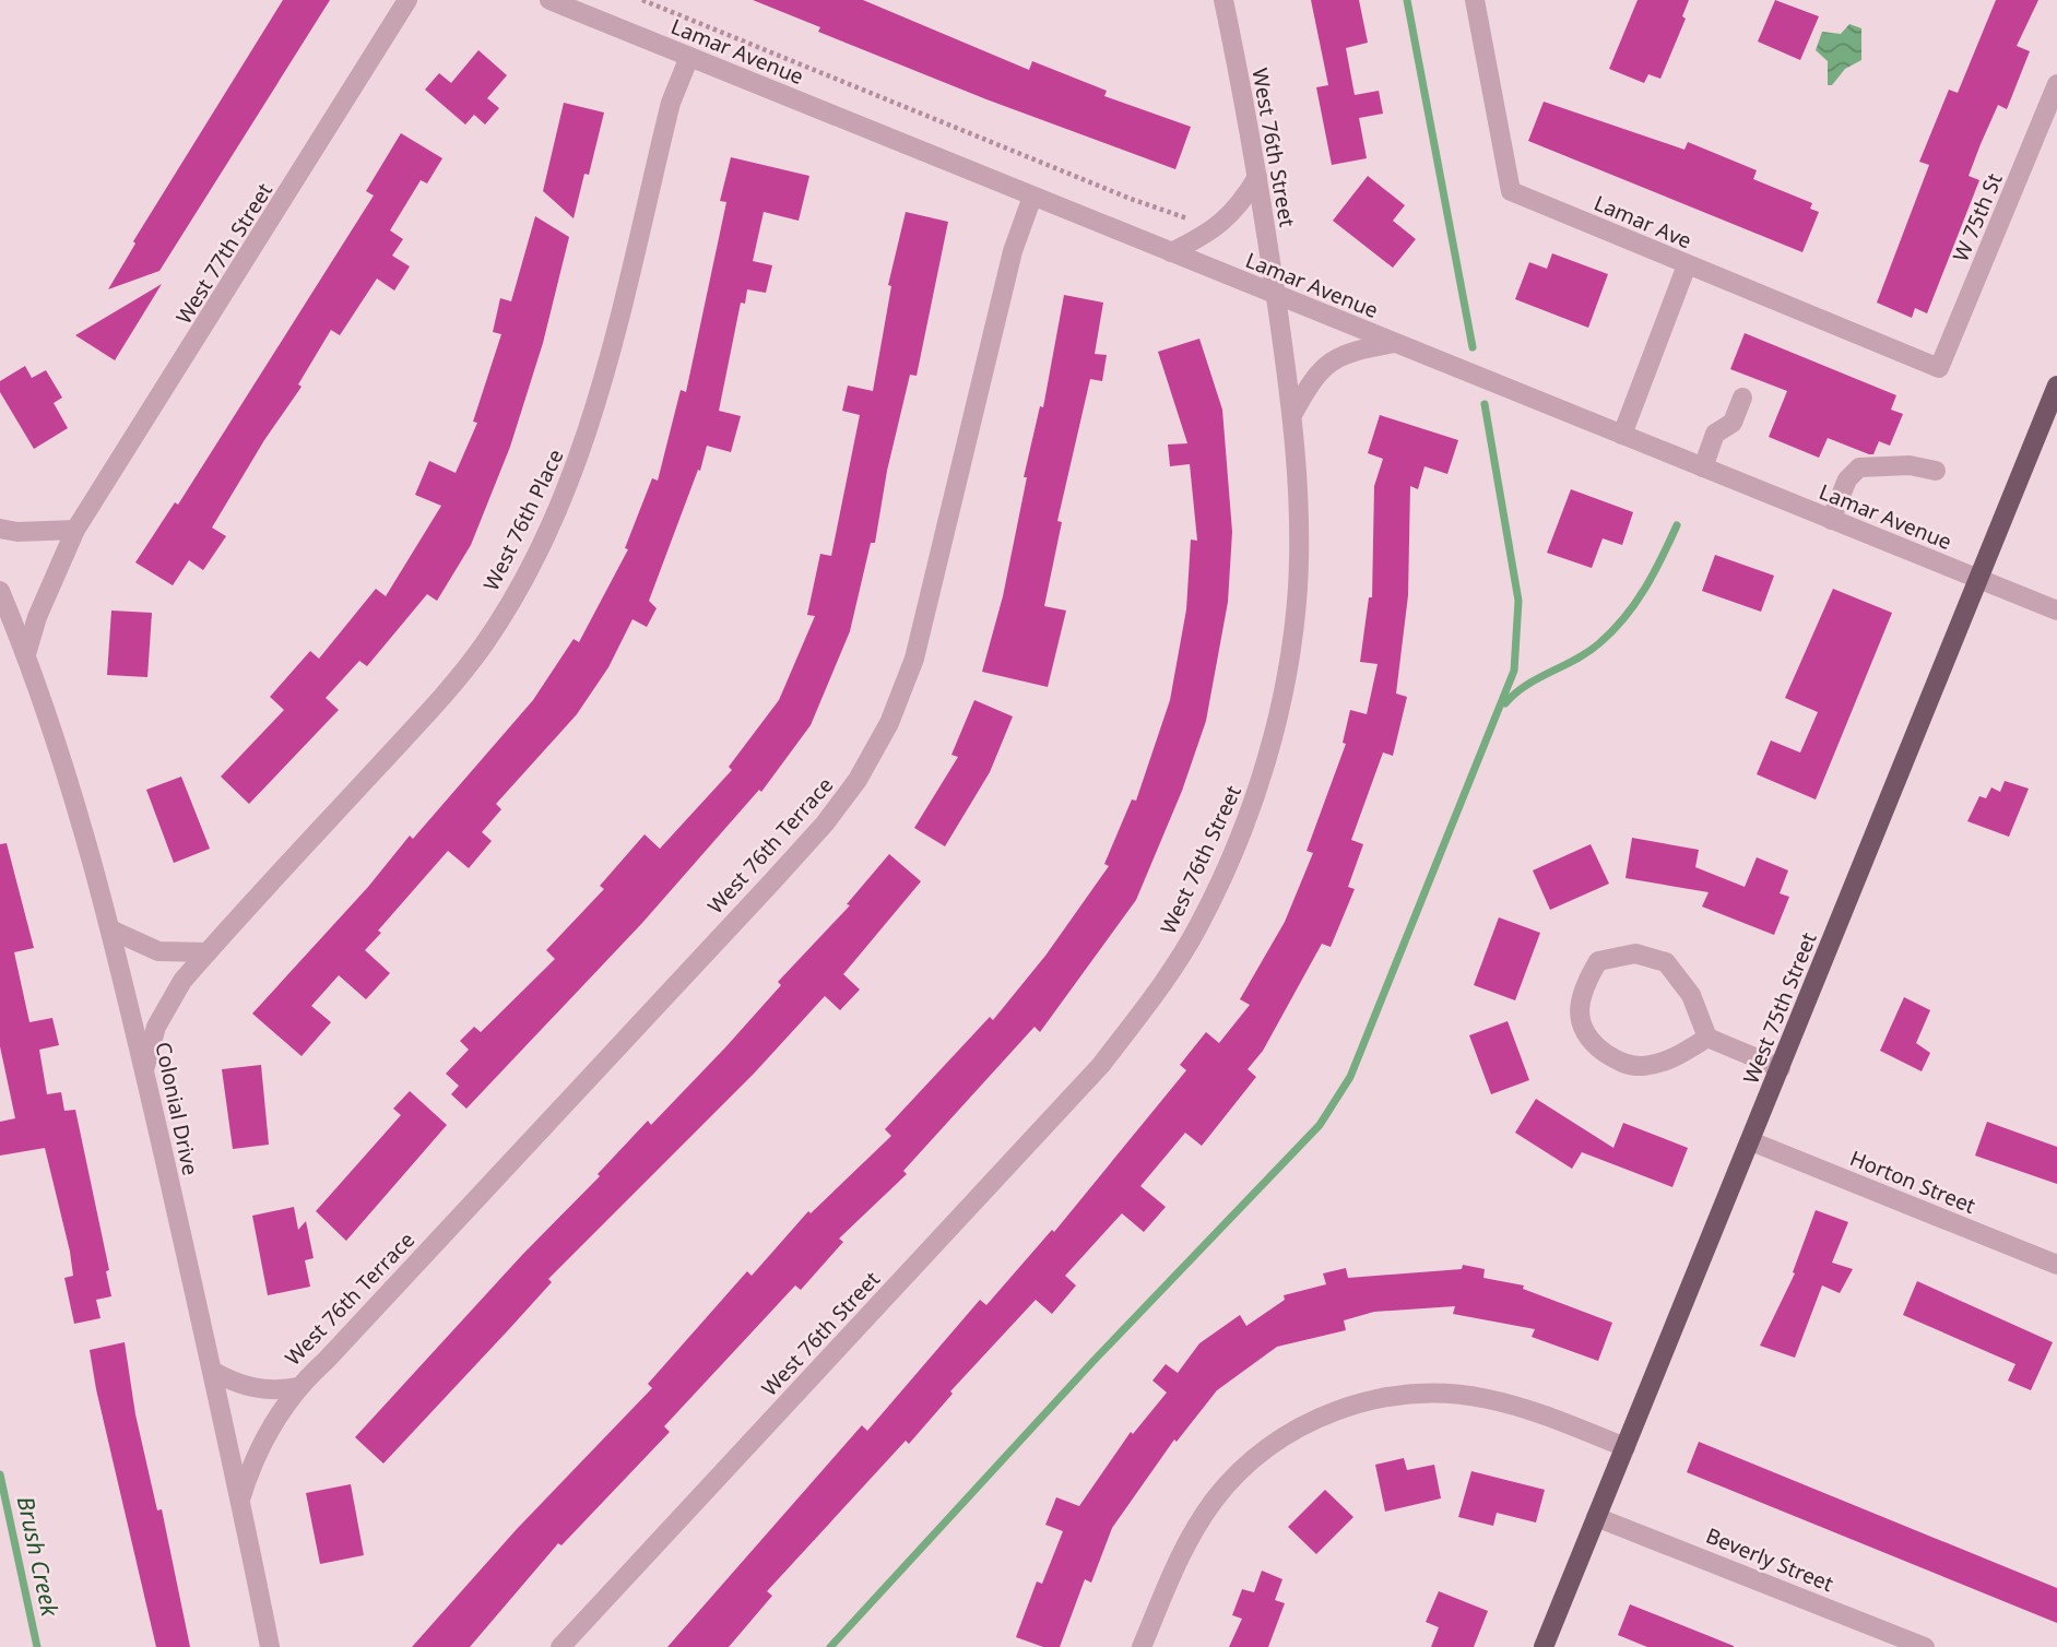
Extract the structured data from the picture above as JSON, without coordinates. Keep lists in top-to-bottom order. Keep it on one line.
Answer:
{"streets":{"main road":["West 75th Street"],"street":["Lamar Avenue","West 76th Street","W 75th St","Lamar Ave","West 77th Street","West 76th Place","West 76th Terrace","Colonial Drive","Horton Street","Beverly Street"]},"crossings":[["Lamar Avenue","West 76th Street"],["Lamar Avenue","West 76th Place"],["Lamar Avenue","West 76th Terrace"],["Lamar Avenue","West 75th Street"],["W 75th St","Lamar Ave"],["West 77th Street","Colonial Drive"],["West 76th Place","Colonial Drive"],["West 76th Terrace","Colonial Drive"],["West 75th Street","Horton Street"],["West 75th Street","Beverly Street"]],"water":["Brush Creek"]}
